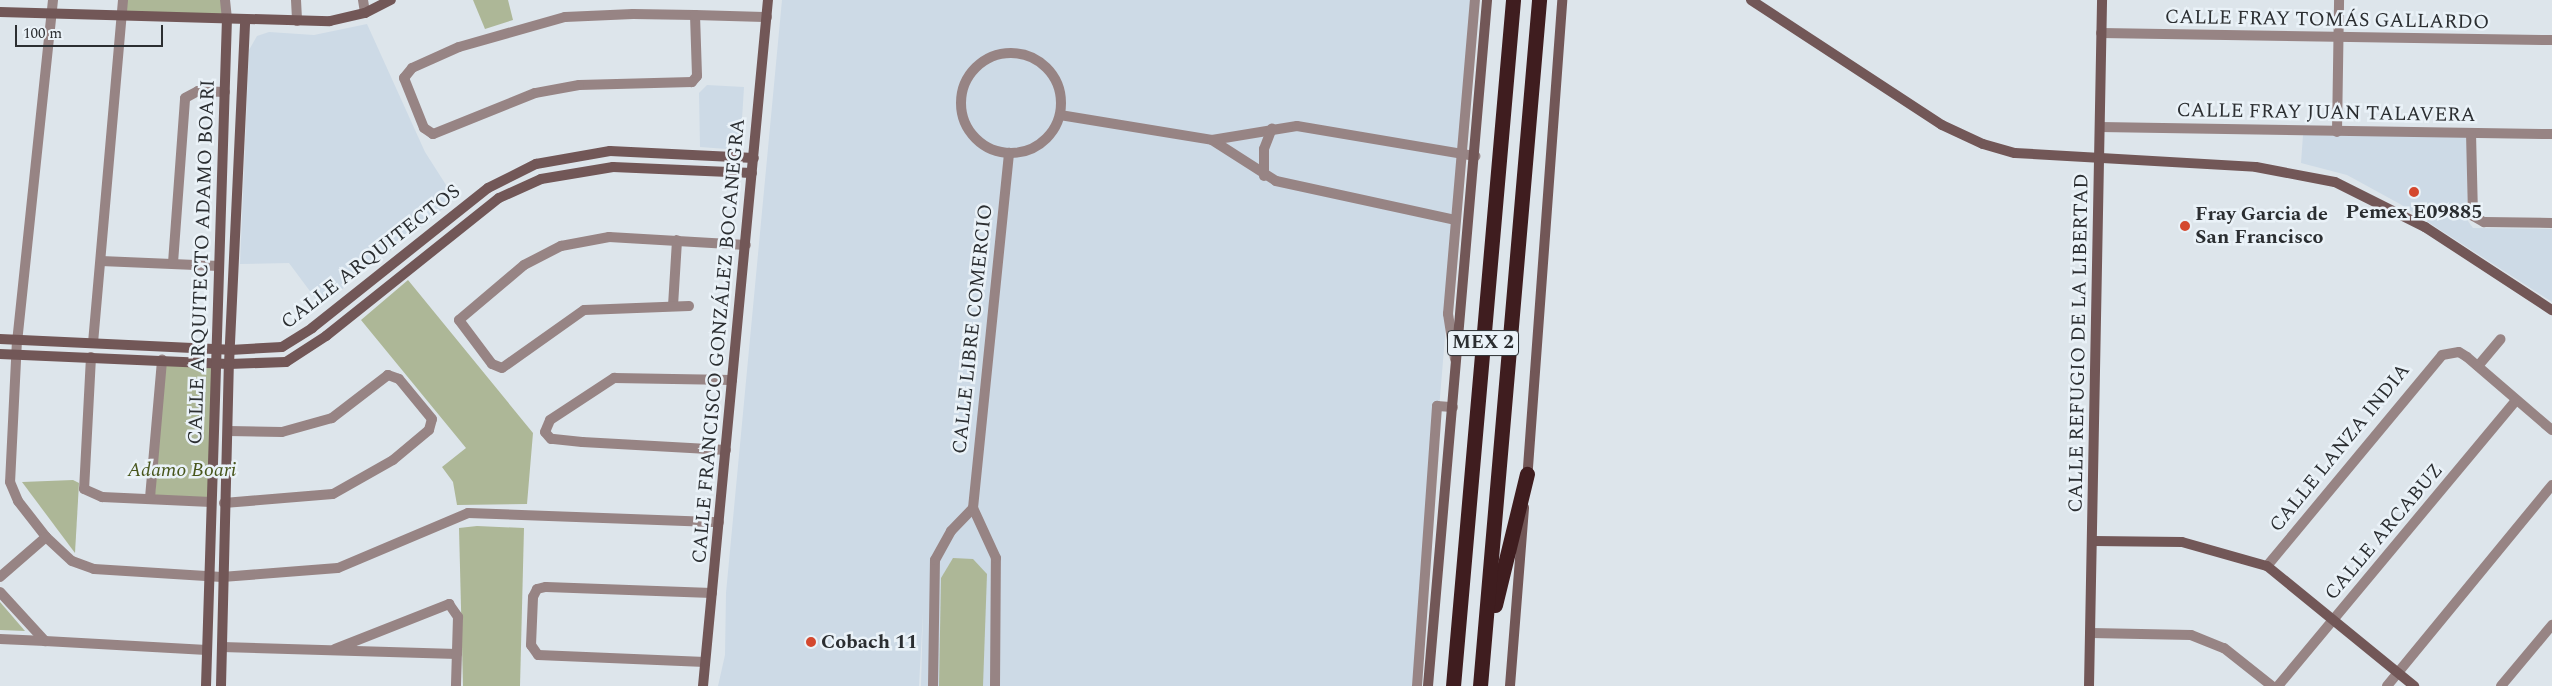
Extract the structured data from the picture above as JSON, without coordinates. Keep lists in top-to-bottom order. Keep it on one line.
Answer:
{"streets":{"highway":["MEX 2"],"street":["CALLE FRAY TOMÁS GALLARDO","CALLE FRAY JUAN TALAVERA","CALLE ARQUITECTOS","CALLE ARQUITECTO ADAMO BOARI","CALLE LIBRE COMERCIO","CALLE FRANCISCO GONZÁLEZ BOCANEGRA","CALLE REFUGIO DE LA LIBERTAD","CALLE LANZA INDIA","CALLE ARCABUZ"]},"crossings":[["CALLE FRAY TOMÁS GALLARDO","CALLE REFUGIO DE LA LIBERTAD"],["CALLE FRAY JUAN TALAVERA","CALLE REFUGIO DE LA LIBERTAD"],["CALLE ARQUITECTOS","CALLE ARQUITECTO ADAMO BOARI"],["CALLE ARQUITECTOS","CALLE FRANCISCO GONZÁLEZ BOCANEGRA"]],"parks":["Adamo Boari"],"places":["Pemex E09885","Fray Garcia de San Francisco","Cobach 11"],"scale_bar":"100 m"}
